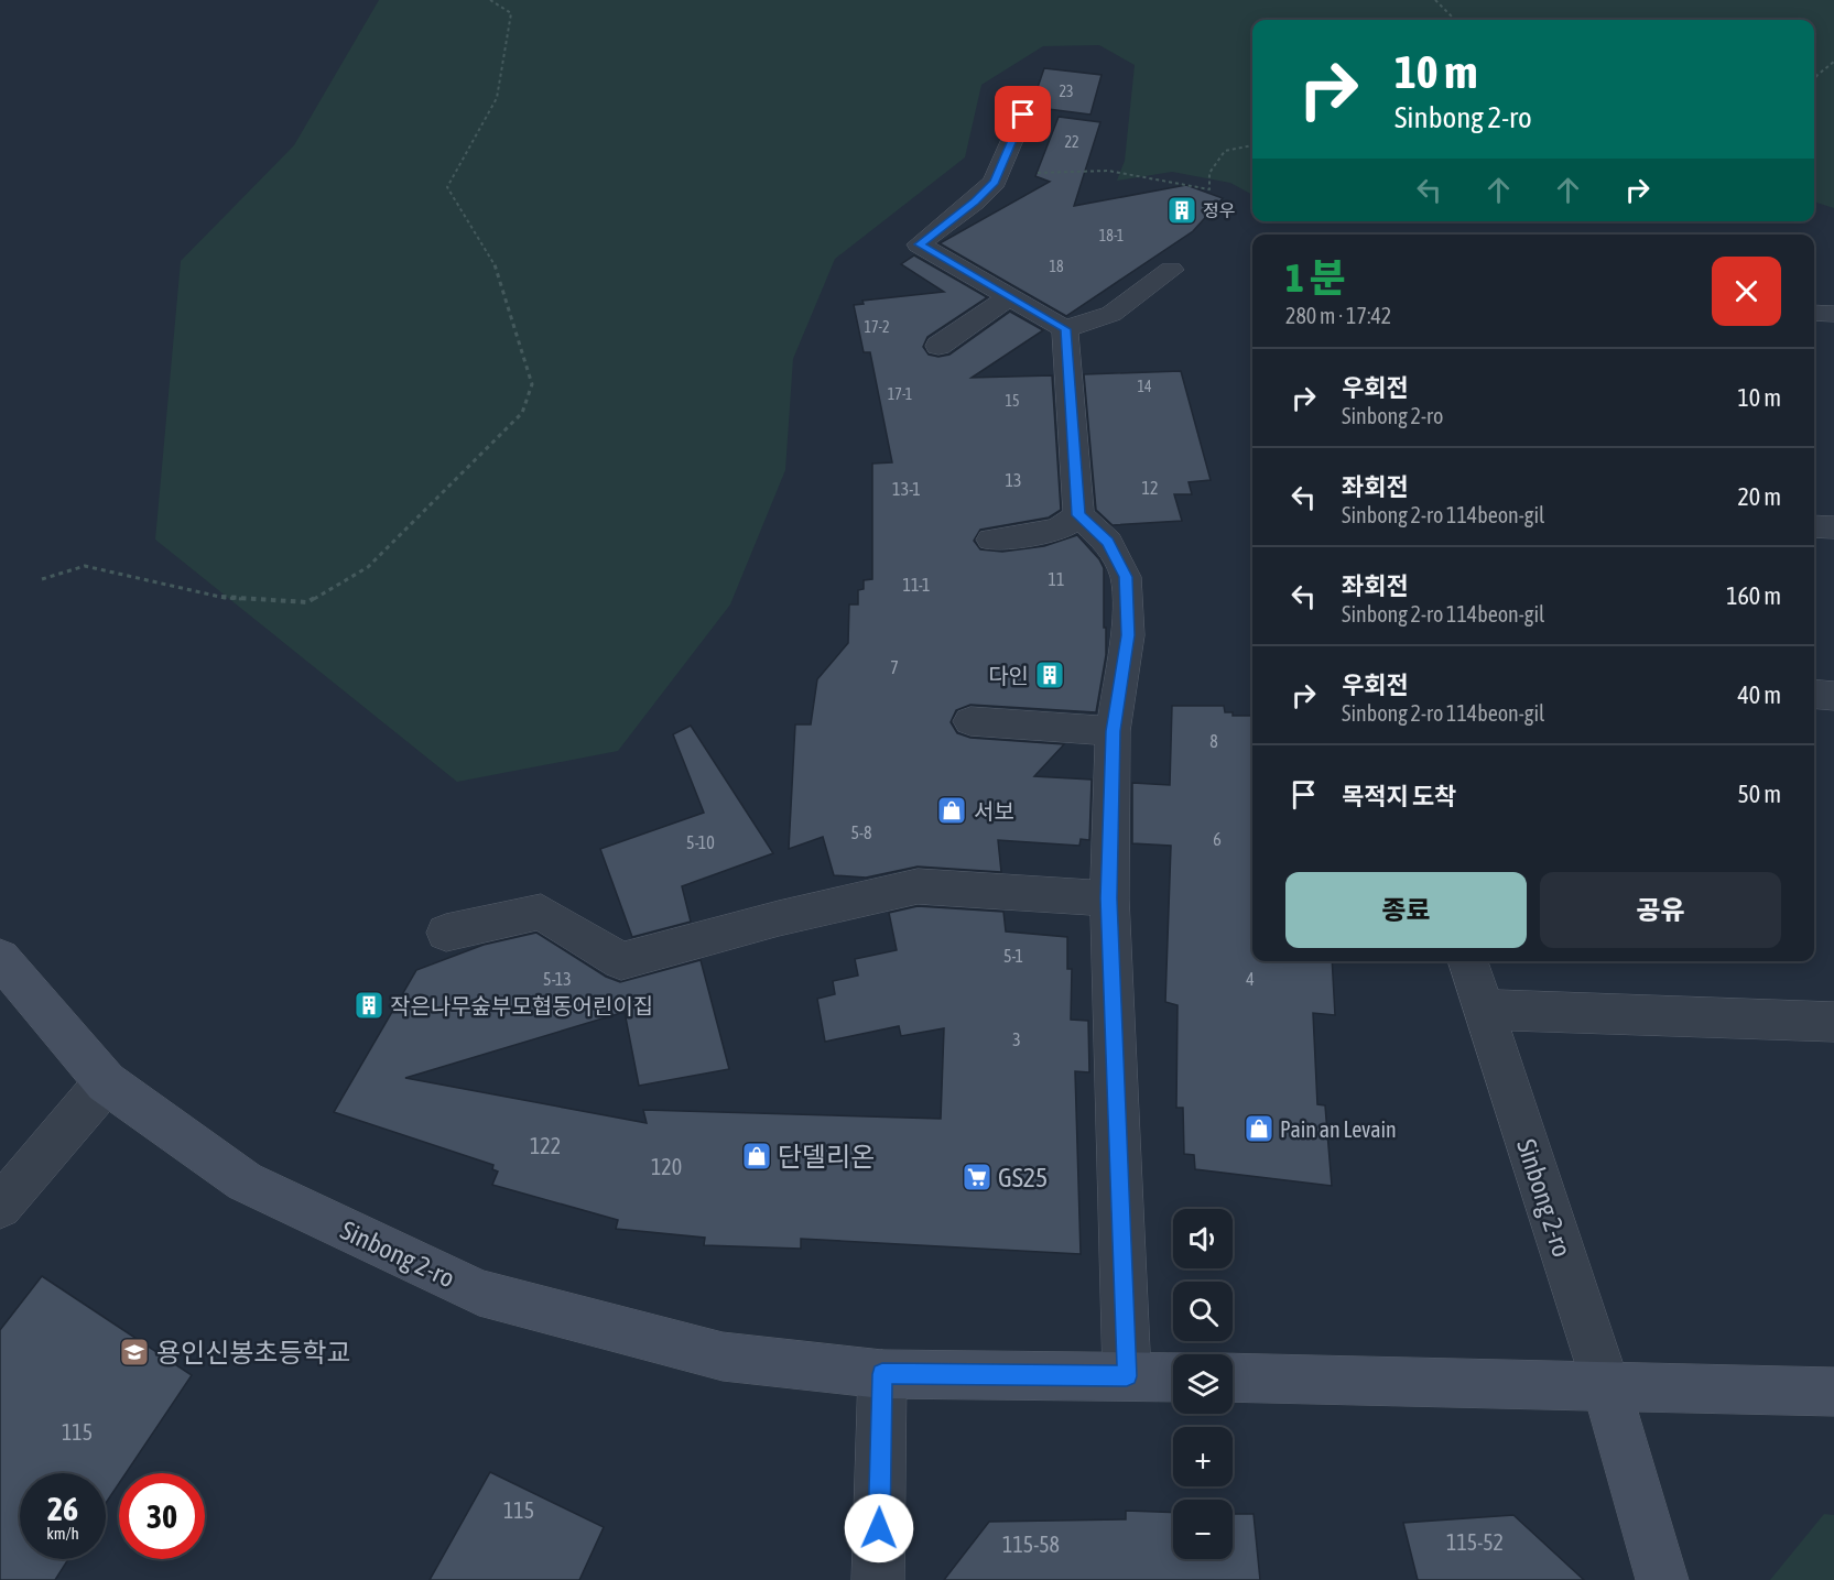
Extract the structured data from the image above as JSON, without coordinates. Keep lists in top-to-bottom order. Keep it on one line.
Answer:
{"streets":{"street":["Sinbong 2-ro"]},"places":{"building":["정우","다인","작은나무숲부모협동어린이집"],"shop":["서보","Pain an Levain","단델리온"],"supermarket":["GS25"],"school or university":["용인신봉초등학교"]},"house_numbers":["23","22","18-1","18","17-2","14","17-1","15","13","12","13-1","11","11-1","7","8","5-8","6","5-10","5-1","5-13","4","3","122","120","115","115","115-52","115-58"],"page":{"turn":["10 m","Sinbong 2-ro"],"heading":["1 분","280 m · 17:42"],"list":[{"name":"우회전","note":"Sinbong 2-ro","value":"10 m"},{"name":"좌회전","note":"Sinbong 2-ro 114beon-gil","value":"20 m"},{"name":"좌회전","note":"Sinbong 2-ro 114beon-gil","value":"160 m"},{"name":"우회전","note":"Sinbong 2-ro 114beon-gil","value":"40 m"},{"name":"목적지 도착","value":"50 m"}],"buttons":["종료","공유"],"map_buttons":["+","−"],"speed":"26 km/h","limit":"30"}}
